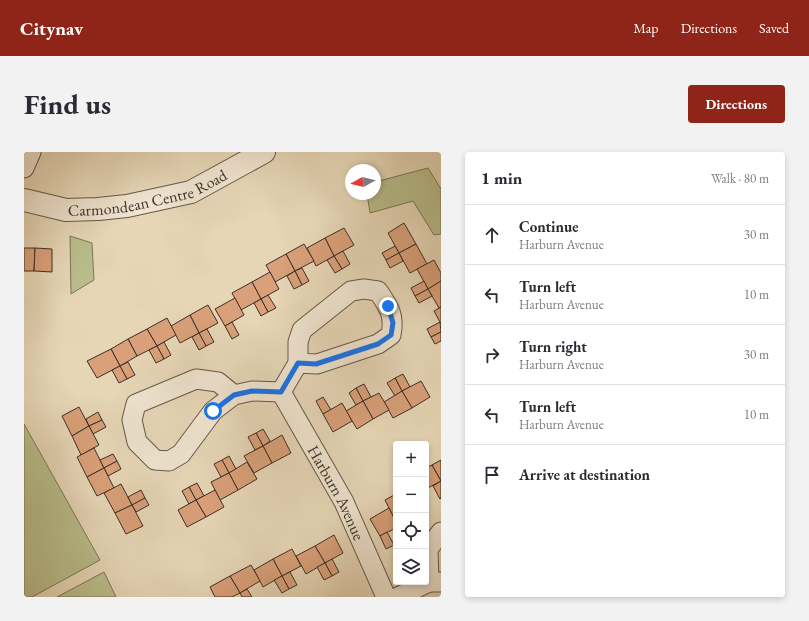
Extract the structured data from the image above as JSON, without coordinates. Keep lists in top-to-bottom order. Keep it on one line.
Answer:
{"streets":{"street":["Carmondean Centre Road","Harburn Avenue"]},"north":"left","page":{"header":"Citynav","nav":["Map","Directions","Saved"],"buttons":"Directions","title":"Find us","heading":["1 min","Walk · 80 m"],"list":[["Continue","Harburn Avenue","30 m"],["Turn left","Harburn Avenue","10 m"],["Turn right","Harburn Avenue","30 m"],["Turn left","Harburn Avenue","10 m"],"Arrive at destination"],"map_buttons":["+","−"]}}
